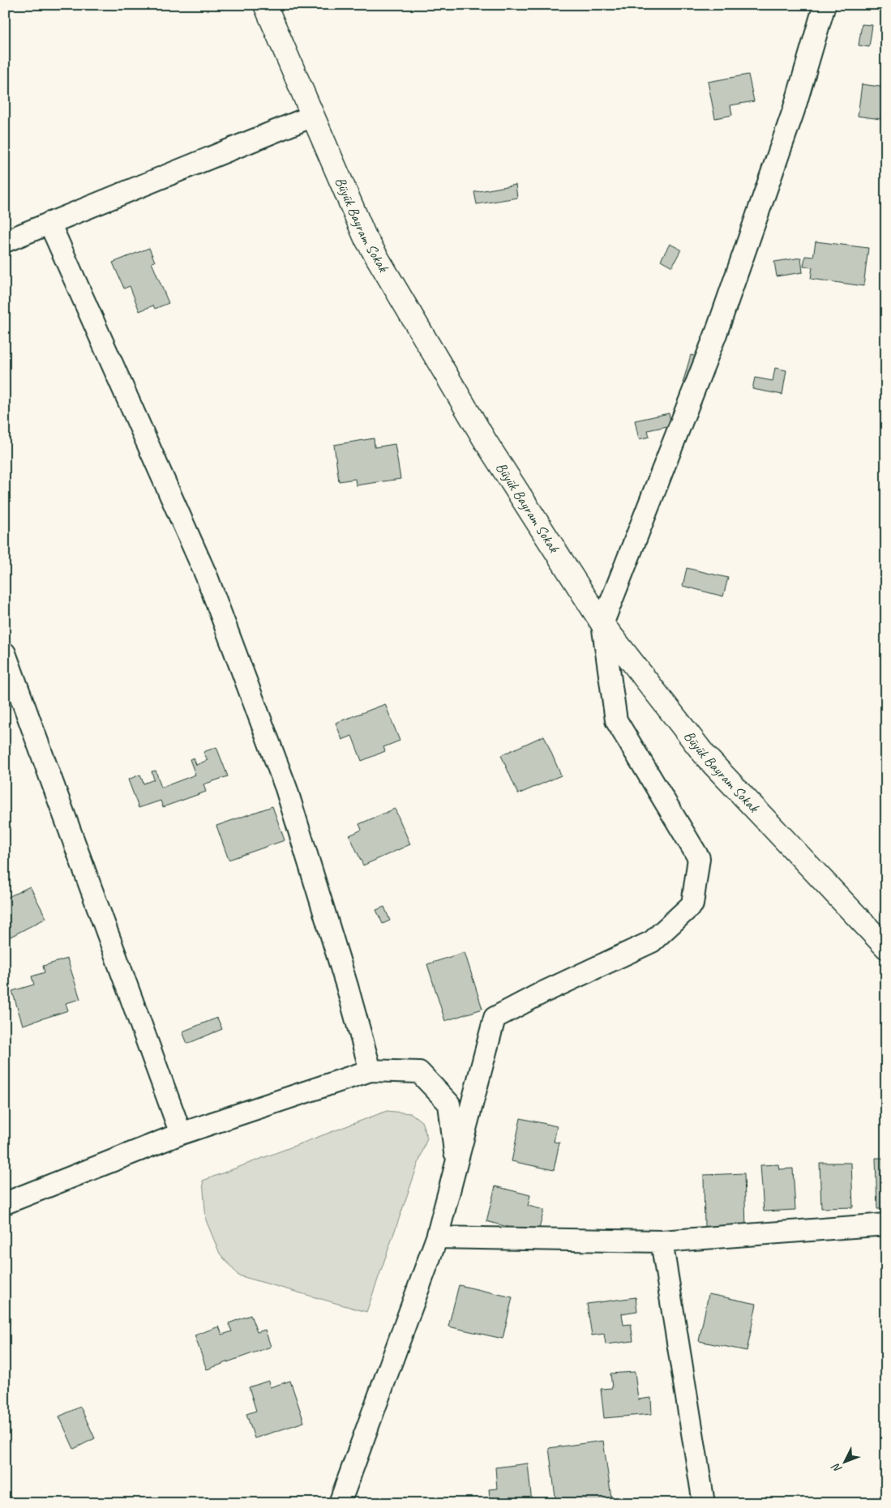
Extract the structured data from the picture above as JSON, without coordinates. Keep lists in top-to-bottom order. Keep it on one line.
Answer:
{"streets":{"street":["Büyük Bayram Sokak"]},"north":"bottom left"}
